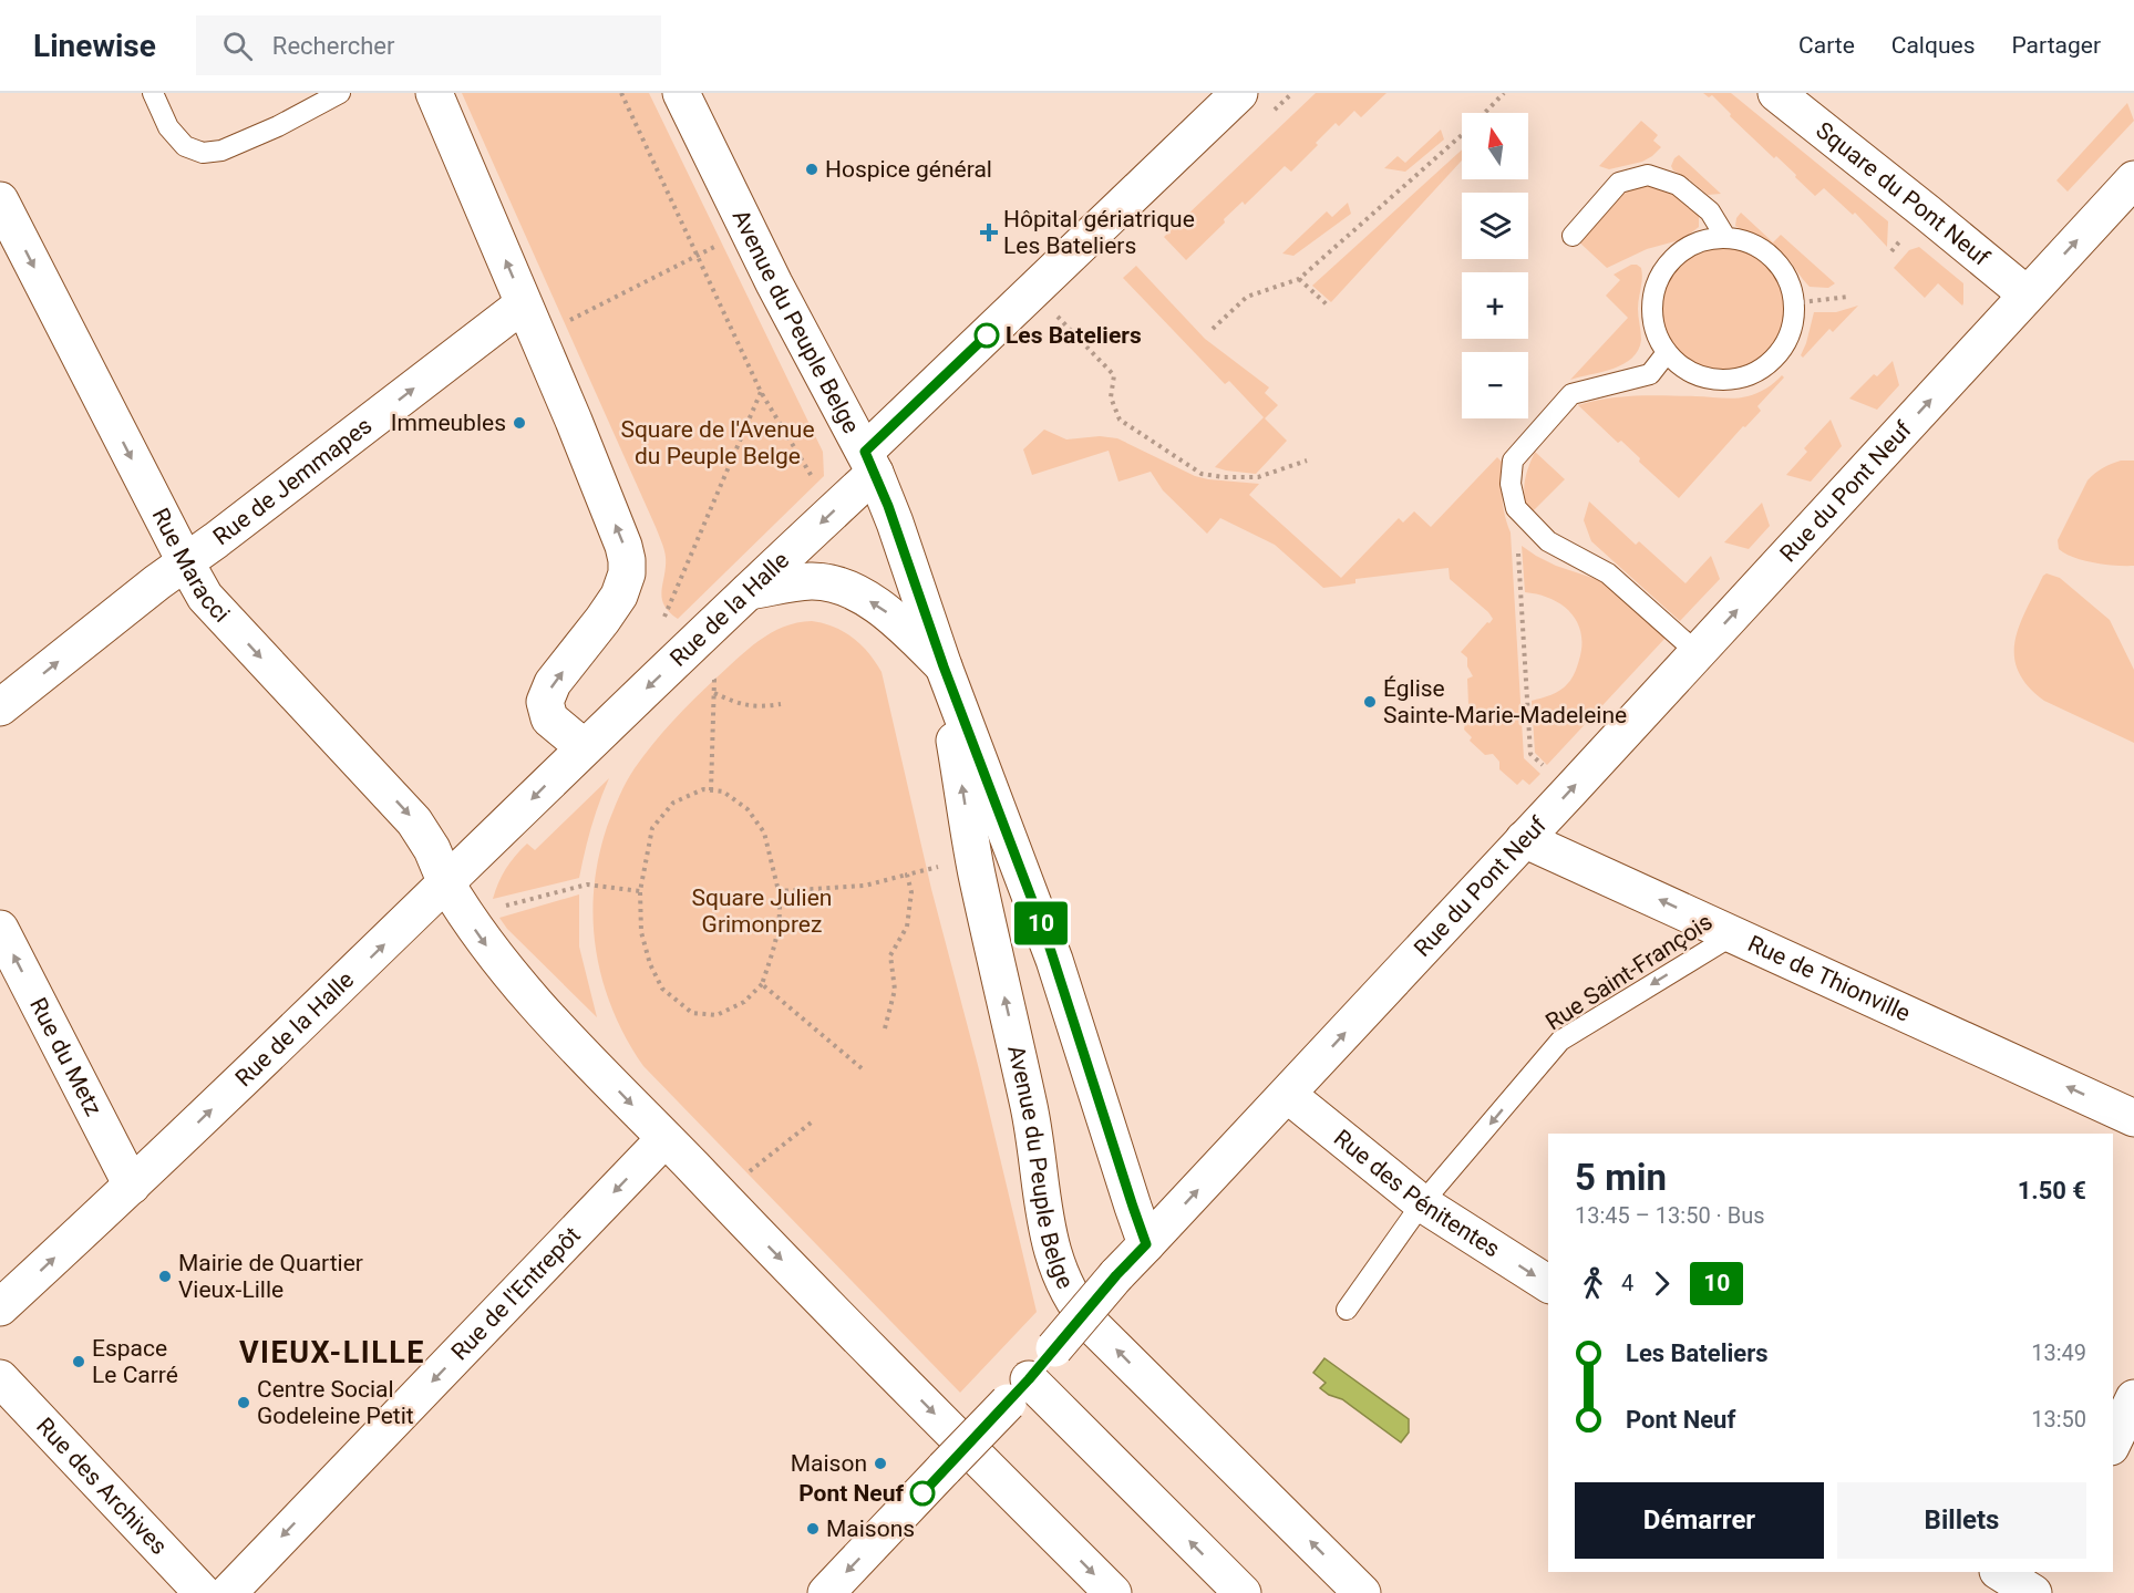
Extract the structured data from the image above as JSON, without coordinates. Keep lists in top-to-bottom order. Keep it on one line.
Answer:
{"streets":{"street":["Square du Pont Neuf","Avenue du Peuple Belge","Rue de Jemmapes","Rue du Pont Neuf","Rue Maracci","Rue de la Halle","Rue de Thionville","Rue du Metz","Rue des Pénitentes","Rue de l'Entrepôt","Rue des Archives"],"lane":["Rue Saint-François"]},"crossings":[["Square du Pont Neuf","Rue du Pont Neuf"],["Avenue du Peuple Belge","Rue du Pont Neuf"],["Avenue du Peuple Belge","Rue de la Halle"],["Rue de Jemmapes","Rue Maracci"],["Rue du Pont Neuf","Rue de Thionville"],["Rue du Pont Neuf","Rue des Pénitentes"],["Rue Maracci","Rue de la Halle"],["Rue de la Halle","Rue du Metz"],["Rue Saint-François","Rue de Thionville"],["Rue Saint-François","Rue des Pénitentes"]],"one_way":["Rue de Jemmapes","Rue Maracci","Rue Saint-François","Rue de Thionville","Rue du Metz","Rue des Pénitentes","Rue de l'Entrepôt"],"districts":["VIEUX-LILLE"],"parks":["Square de l'Avenue du Peuple Belge","Square Julien Grimonprez"],"places":{"other":["Hospice général","Les Bateliers","Immeubles","Église Sainte-Marie-Madeleine","Mairie de Quartier Vieux-Lille","Espace Le Carré","Centre Social Godeleine Petit","Maison","Pont Neuf","Maisons"],"health":["Hôpital gériatrique Les Bateliers"]},"lines":["bus line 10"],"north":"top","page":{"header":"Linewise","search":"Rechercher","nav":["Carte","Calques","Partager"],"on_map":"10","map_buttons":["+","−"],"heading":["5 min","13:45 – 13:50 · Bus","1.50 €"],"legs":["4","10"],"list":[{"name":"Les Bateliers","value":"13:49"},{"name":"Pont Neuf","value":"13:50"}],"buttons":["Démarrer","Billets"]}}
